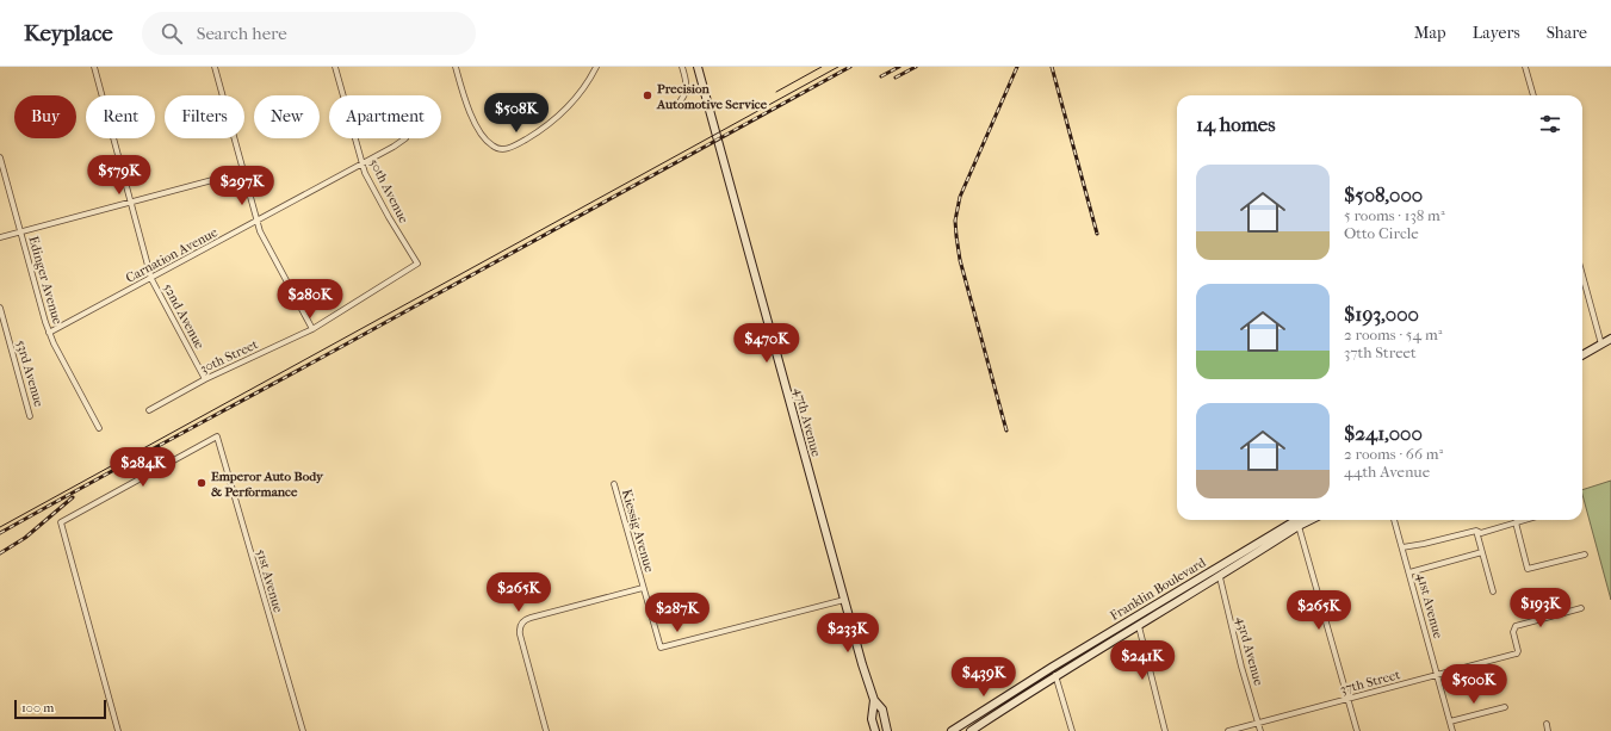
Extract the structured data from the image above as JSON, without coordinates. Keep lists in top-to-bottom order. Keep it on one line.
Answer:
{"streets":{"main road":["47th Avenue","Franklin Boulevard"],"street":["50th Avenue","Carnation Avenue","Edinger Avenue","52nd Avenue","30th Street","53rd Avenue","Kiessig Avenue","51st Avenue","41st Avenue","43rd Avenue","37th Street"]},"crossings":[["50th Avenue","Carnation Avenue"],["50th Avenue","30th Street"],["Carnation Avenue","Edinger Avenue"],["Carnation Avenue","52nd Avenue"],["52nd Avenue","30th Street"],["47th Avenue","Kiessig Avenue"],["Franklin Boulevard","43rd Avenue"],["41st Avenue","37th Street"],["43rd Avenue","37th Street"]],"places":["Precision Automotive Service","Emperor Auto Body & Performance"],"scale_bar":"100 m","page":{"header":"Keyplace","search":"Search here","nav":["Map","Layers","Share"],"price":["$508K","$579K","$297K","$280K","$470K","$284K","$265K","$193K","$265K","$287K","$233K","$241K","$439K","$500K"],"chip":["Buy","Rent","Filters","New","Apartment"],"heading":"14 homes","list":[{"name":"$508,000","note":"5 rooms · 138 m² · Otto Circle"},{"name":"$193,000","note":"2 rooms · 54 m² · 37th Street"},{"name":"$241,000","note":"2 rooms · 66 m² · 44th Avenue"}],"scale":"100 m"}}
